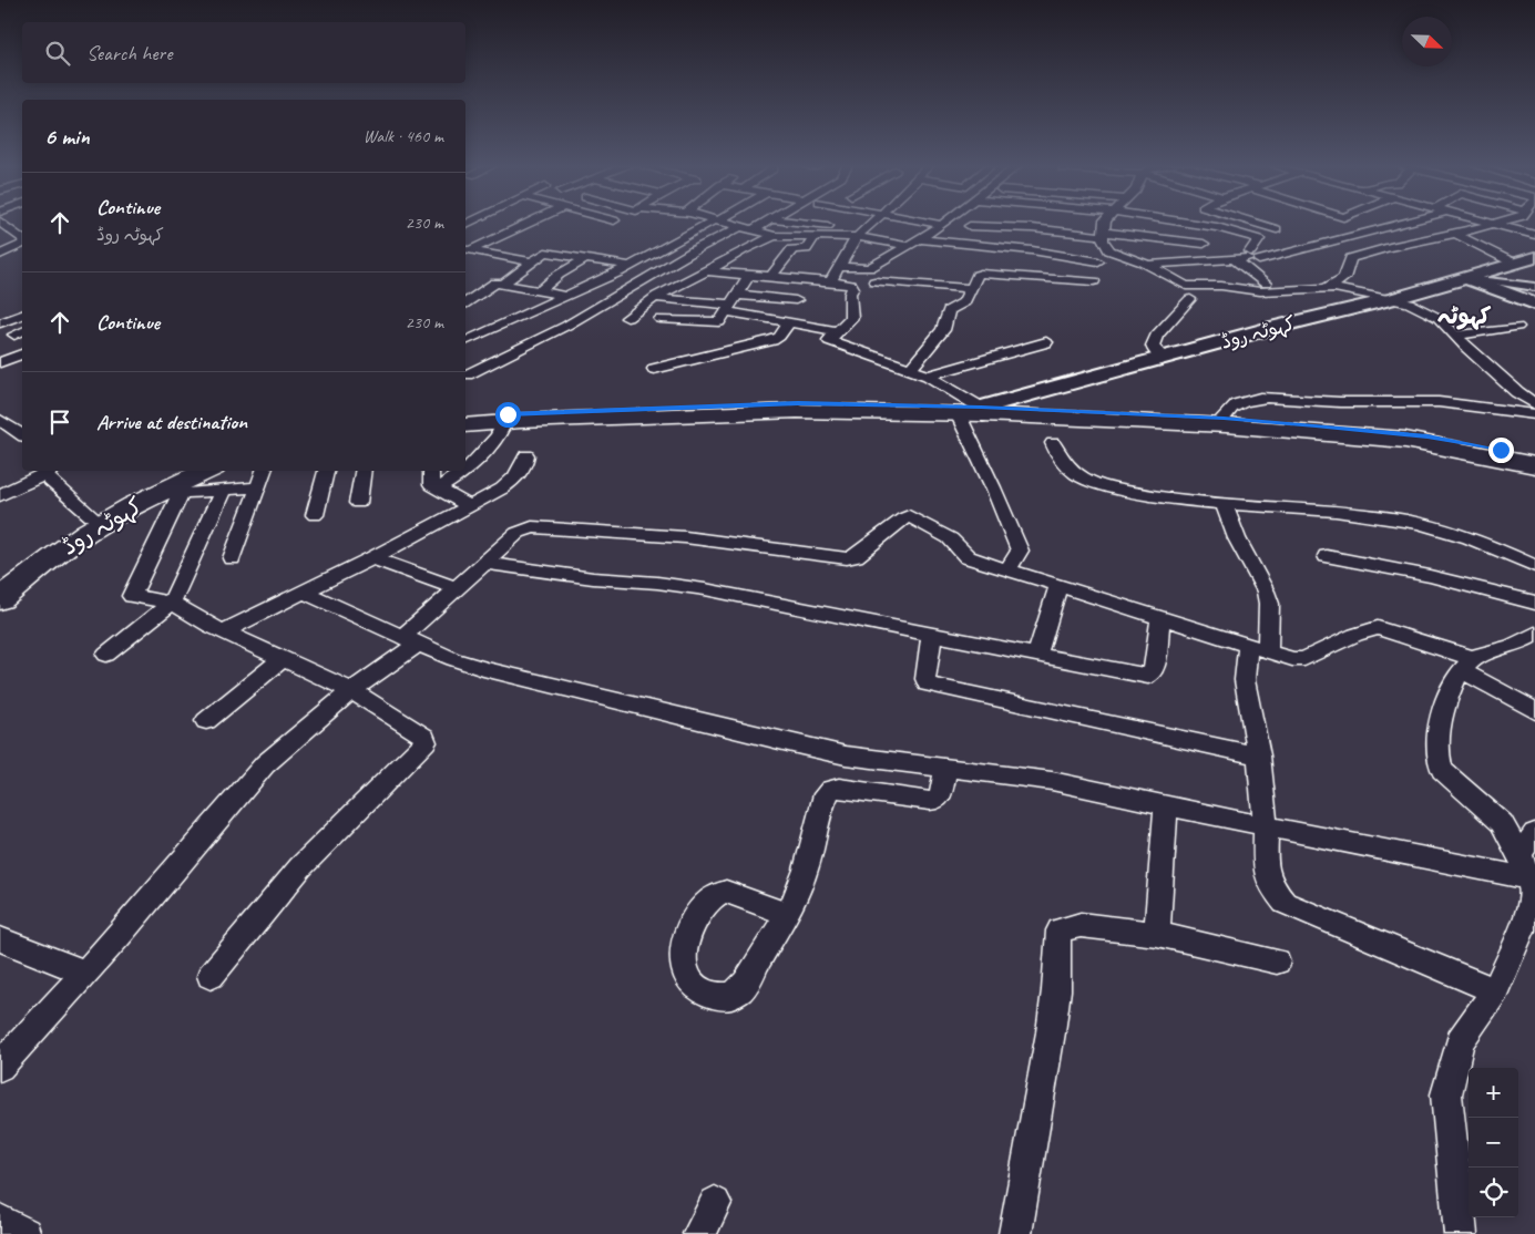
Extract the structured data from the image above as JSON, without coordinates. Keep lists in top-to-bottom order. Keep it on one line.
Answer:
{"streets":{"main road":["کہوٹہ روڈ"]},"districts":["کہوٹہ"],"north":"bottom right","page":{"search":"Search here","heading":["6 min","Walk · 460 m"],"list":[["Continue","کہوٹہ روڈ","230 m"],["Continue","230 m"],"Arrive at destination"],"map_buttons":["+","−"]}}
